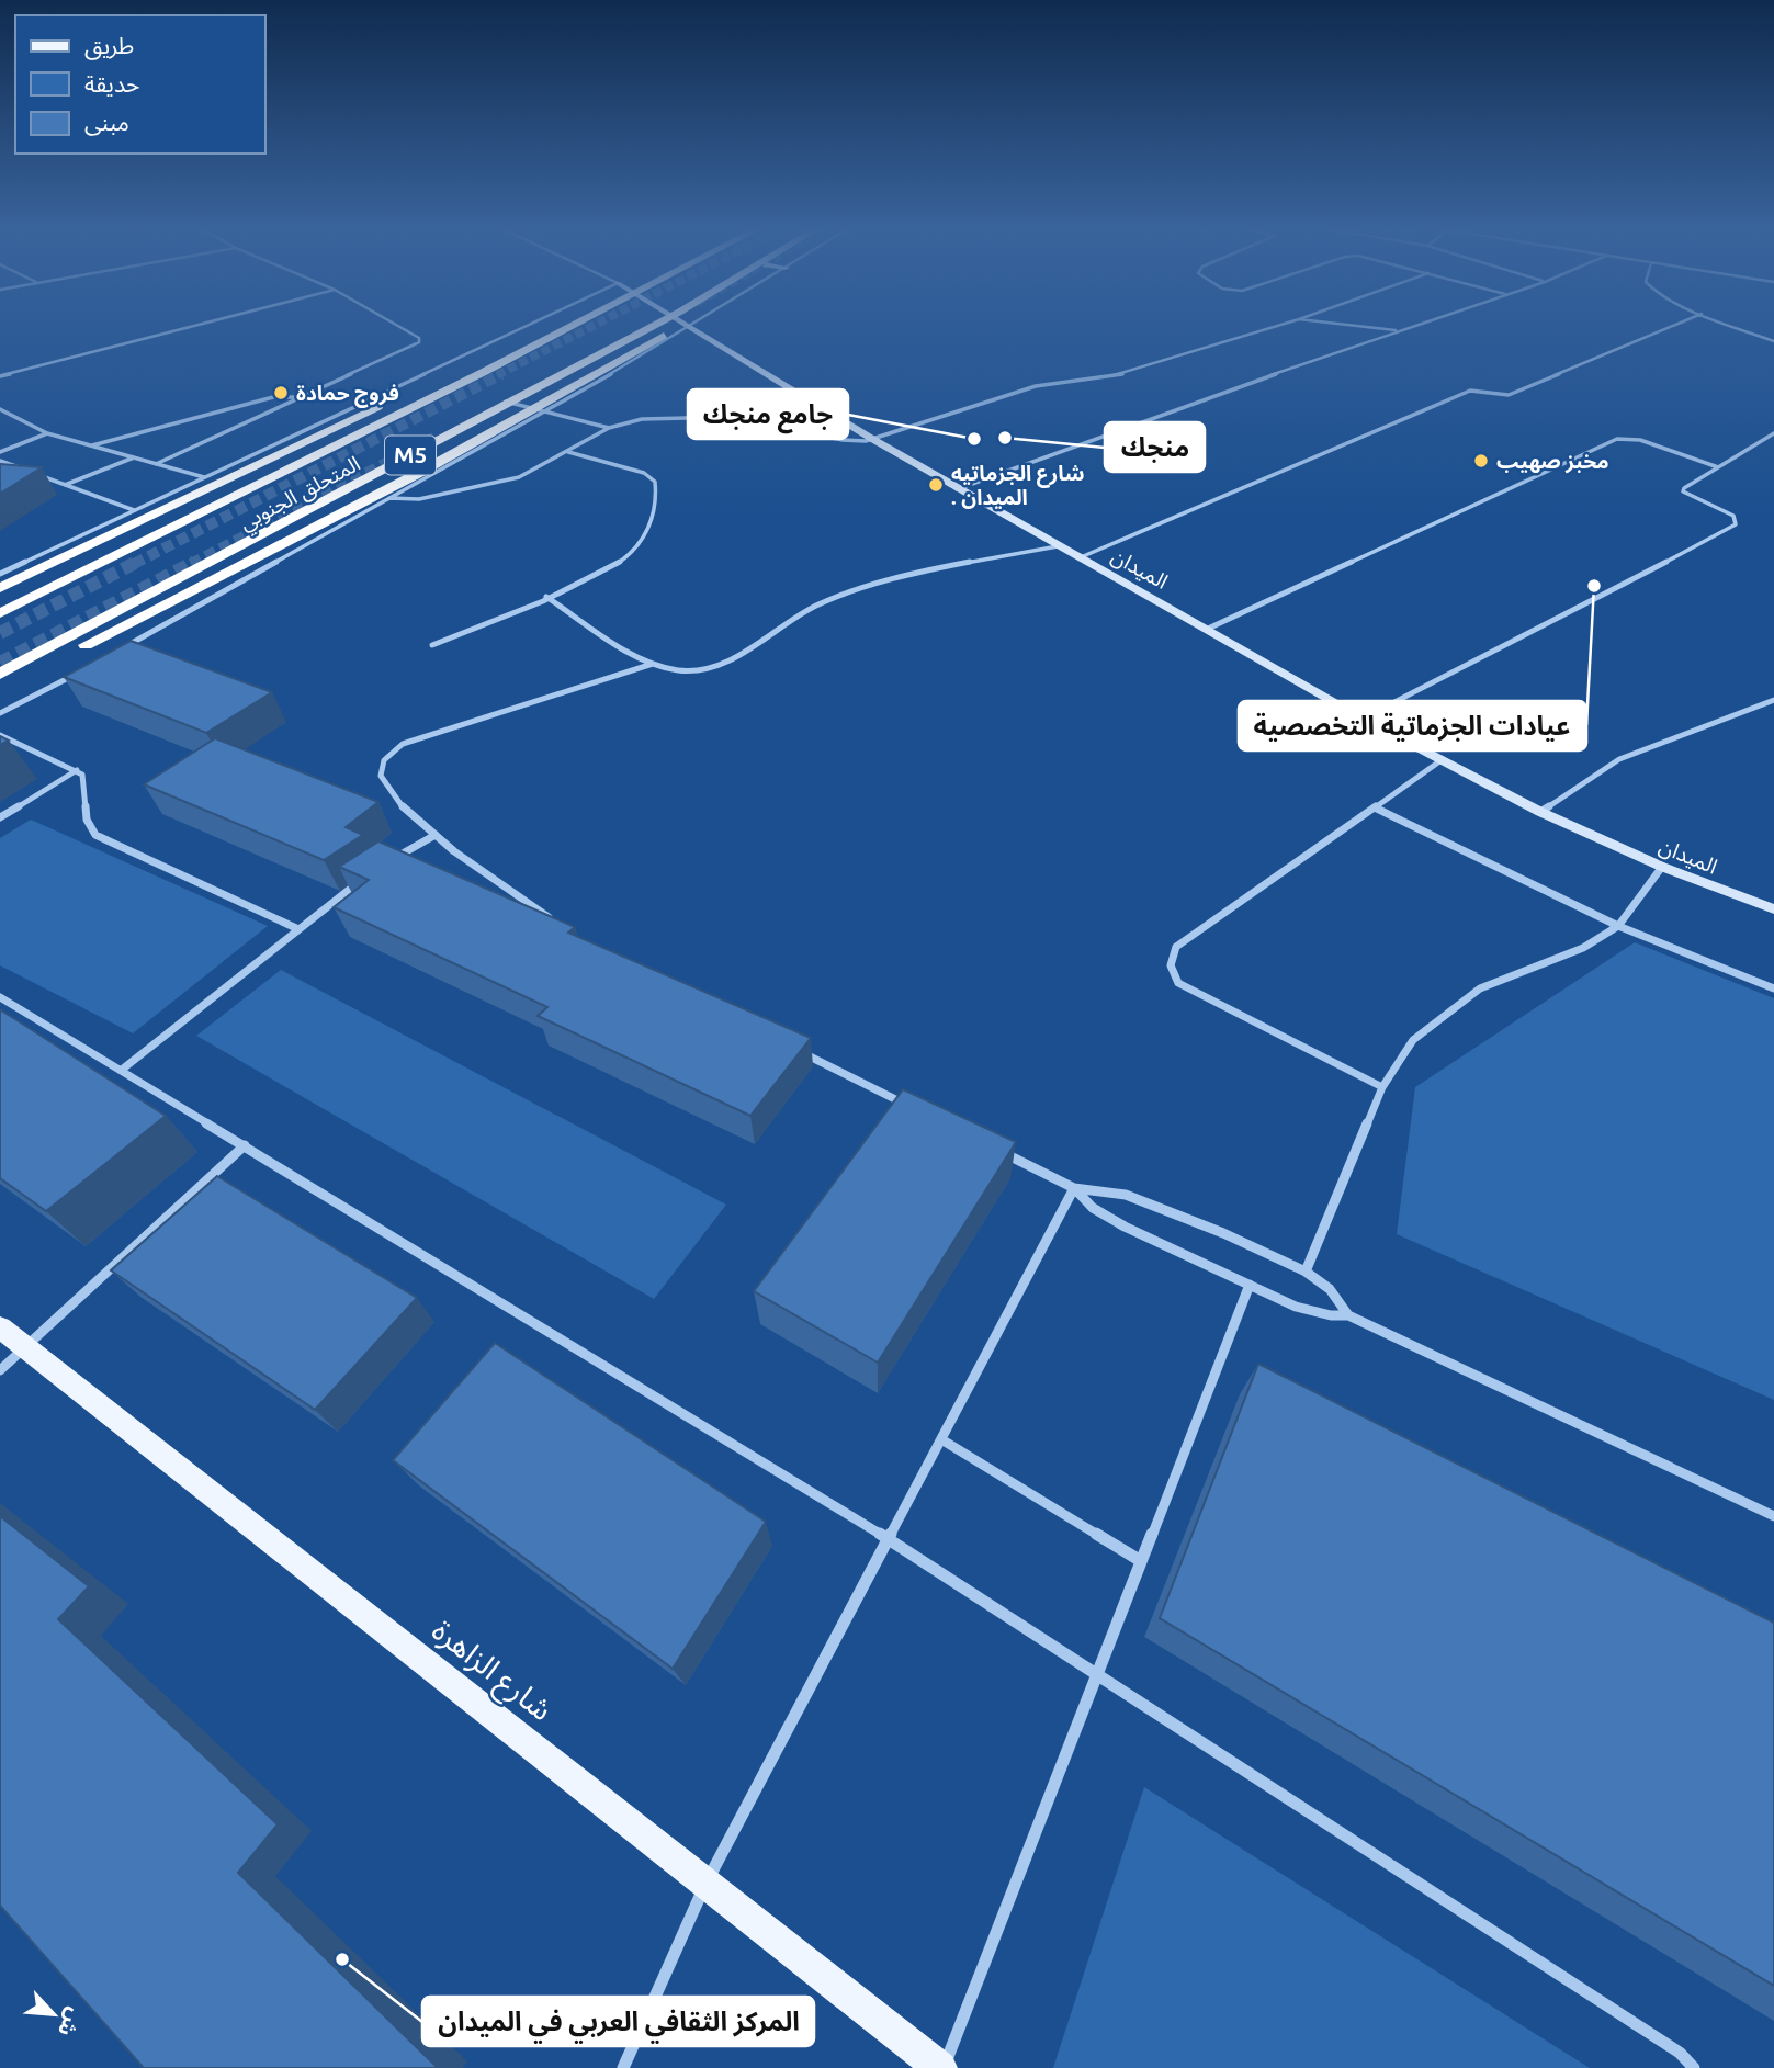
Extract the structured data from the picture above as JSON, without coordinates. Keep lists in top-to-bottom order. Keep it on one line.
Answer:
{"streets":{"highway":["M5","المتحلق الجنوبي"],"main road":["شارع الزاهرة"],"street":["الميدان"]},"places":["فروج حمادة","منجك","جامع منجك","مخبز صهيب","شارع الجزماتيه . الميدان","عيادات الجزماتية التخصصية","المركز الثقافي العربي في الميدان"],"legend":["طريق","حديقة","مبنى"],"north":"bottom right"}
